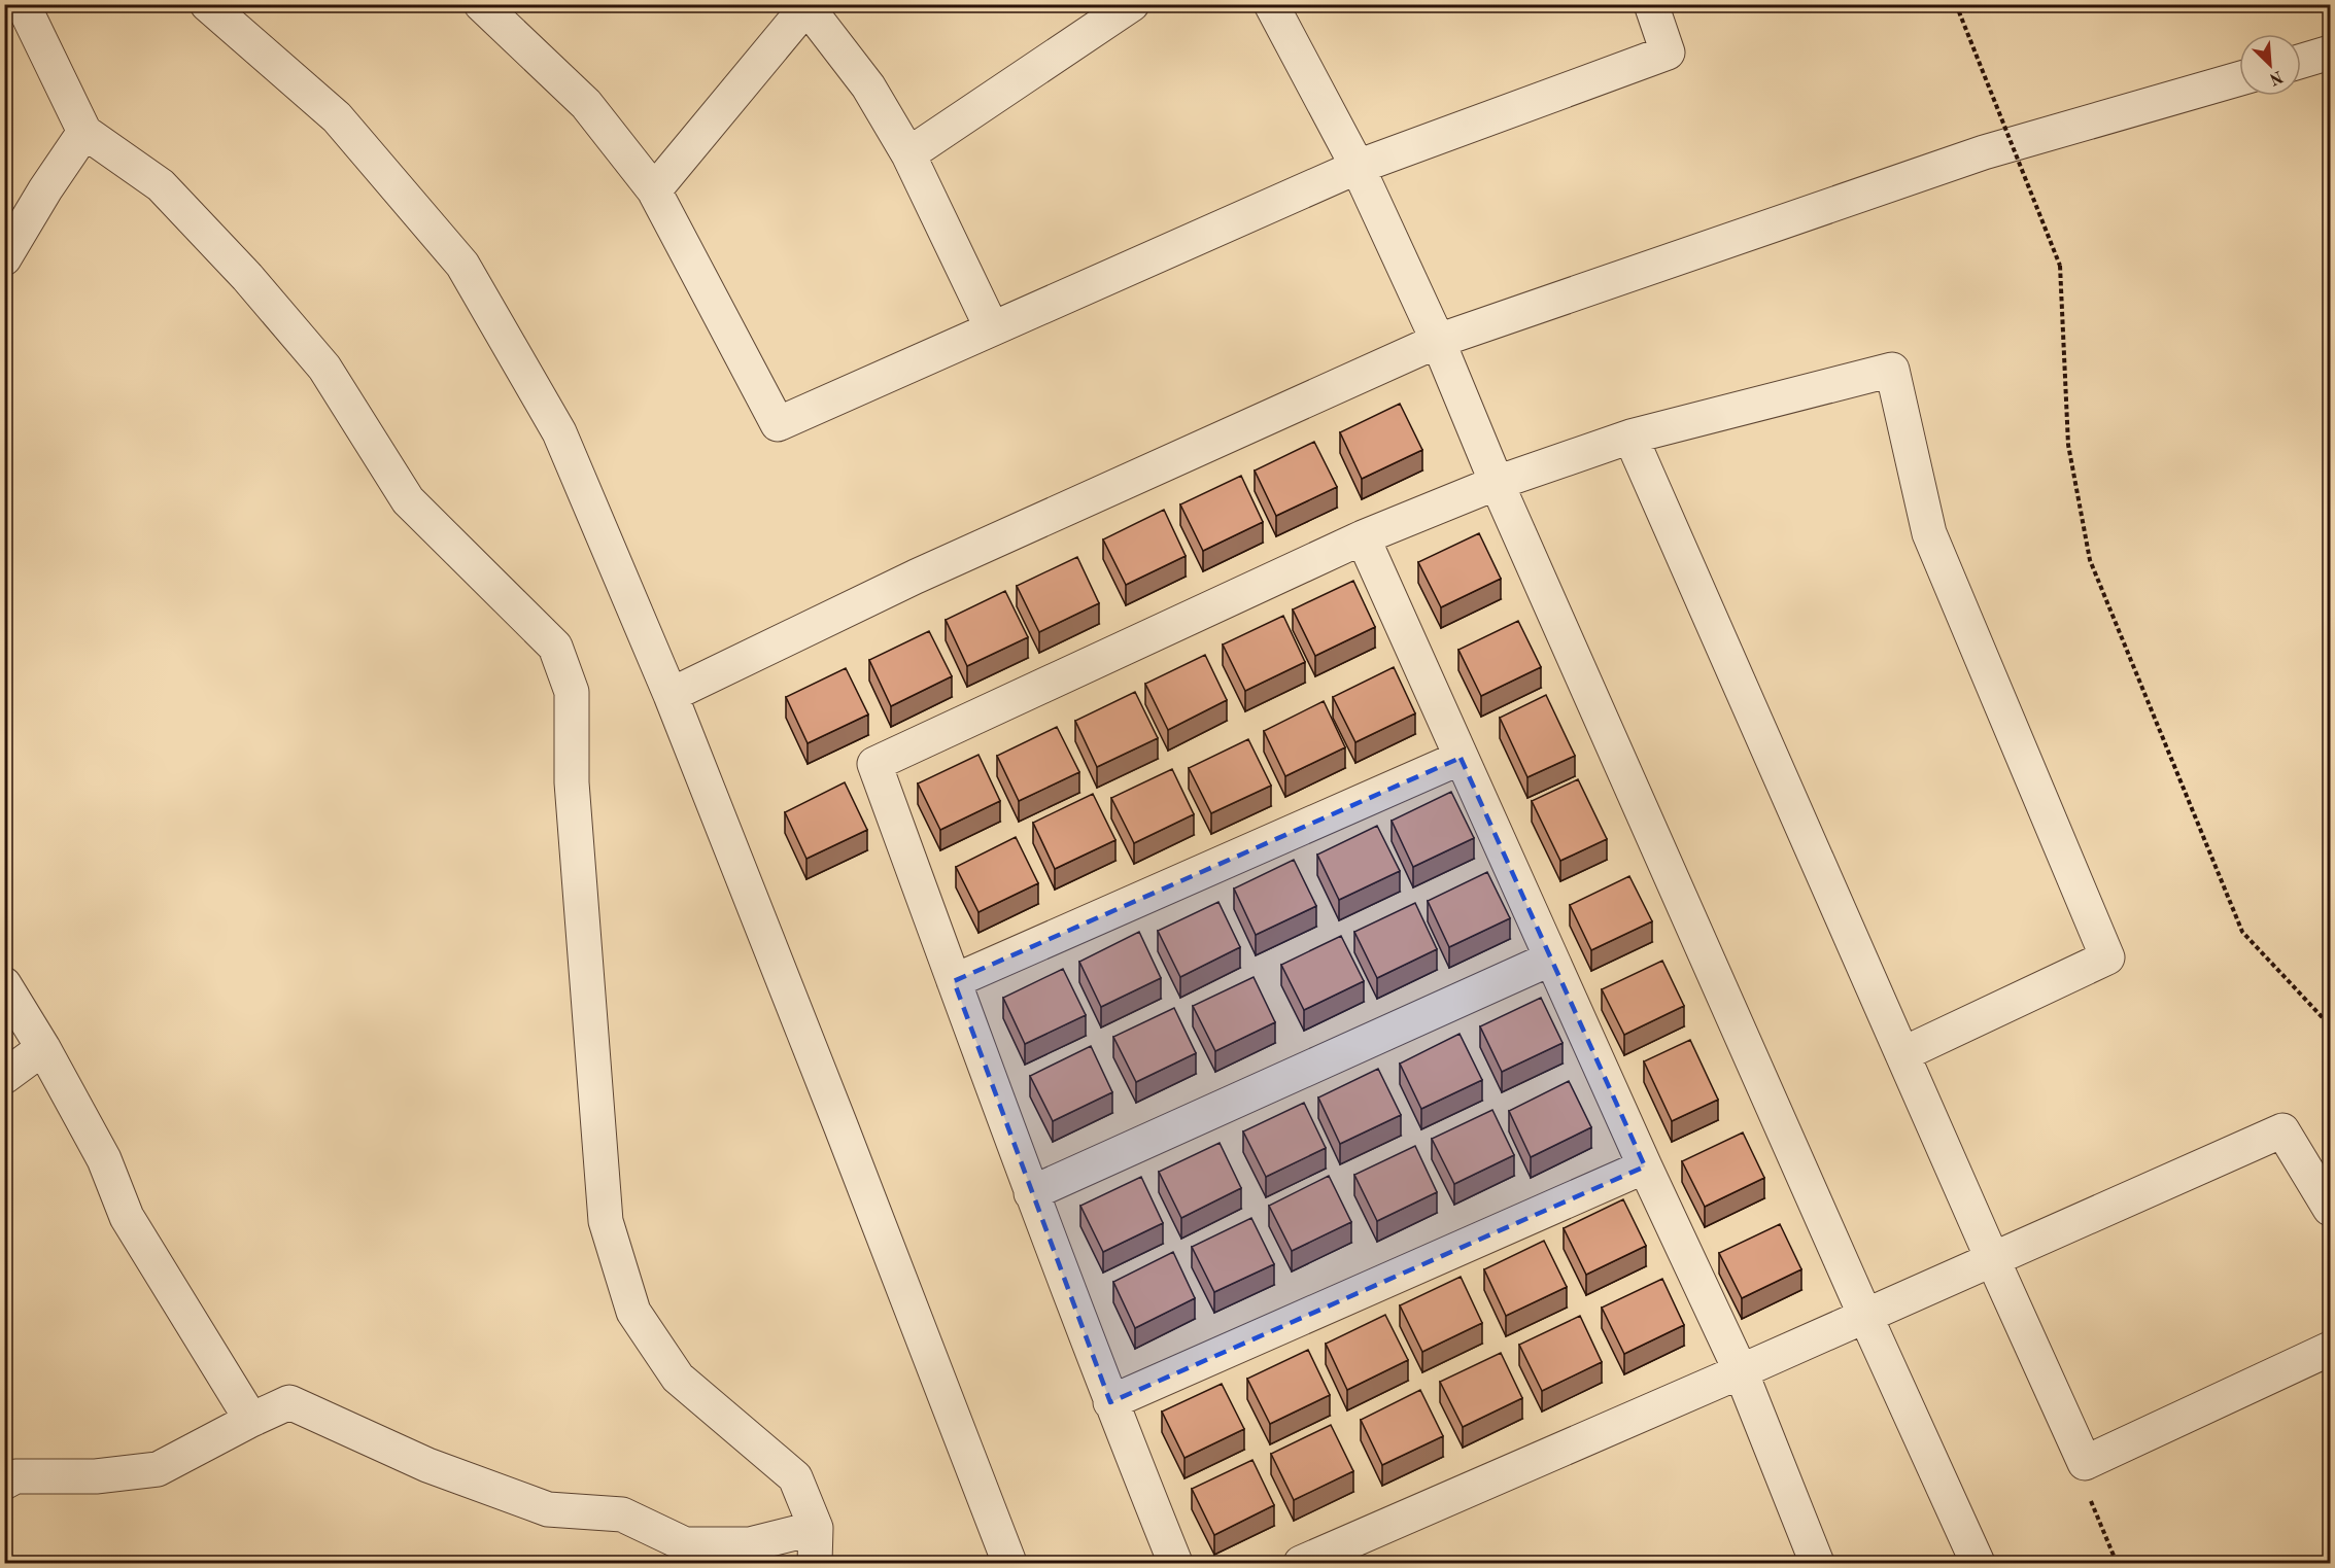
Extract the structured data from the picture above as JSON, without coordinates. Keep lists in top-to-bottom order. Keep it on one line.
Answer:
{"north":"bottom right"}
